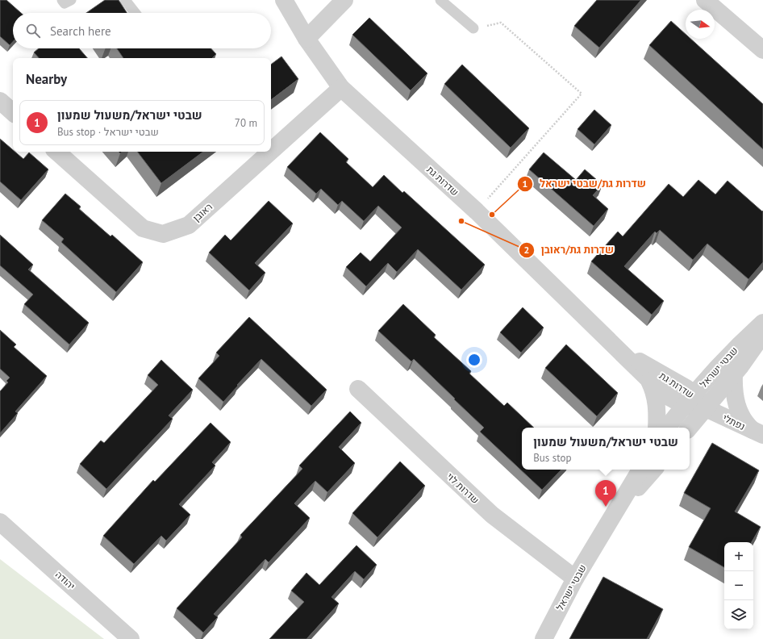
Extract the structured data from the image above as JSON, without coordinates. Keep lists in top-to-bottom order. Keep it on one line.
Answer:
{"streets":{"street":["שדרות גת","ראובן","שבטי ישראל","נפתלי","שדרות לוי","יהודה"]},"crossings":[["שדרות גת","ראובן"],["שדרות גת","שבטי ישראל"],["שדרות גת","נפתלי"],["שבטי ישראל","נפתלי"],["שבטי ישראל","שדרות לוי"]],"places":["שדרות גת/שבטי ישראל","שדרות גת/ראובן"],"north":"right","page":{"search":"Search here","heading":"Nearby","list":[{"mark":"1","name":"שבטי ישראל/משעול שמעון","note":"Bus stop · שבטי ישראל","value":"70 m"}],"popup":["שבטי ישראל/משעול שמעון","Bus stop"],"pins":"1","map_buttons":["+","−"]}}
